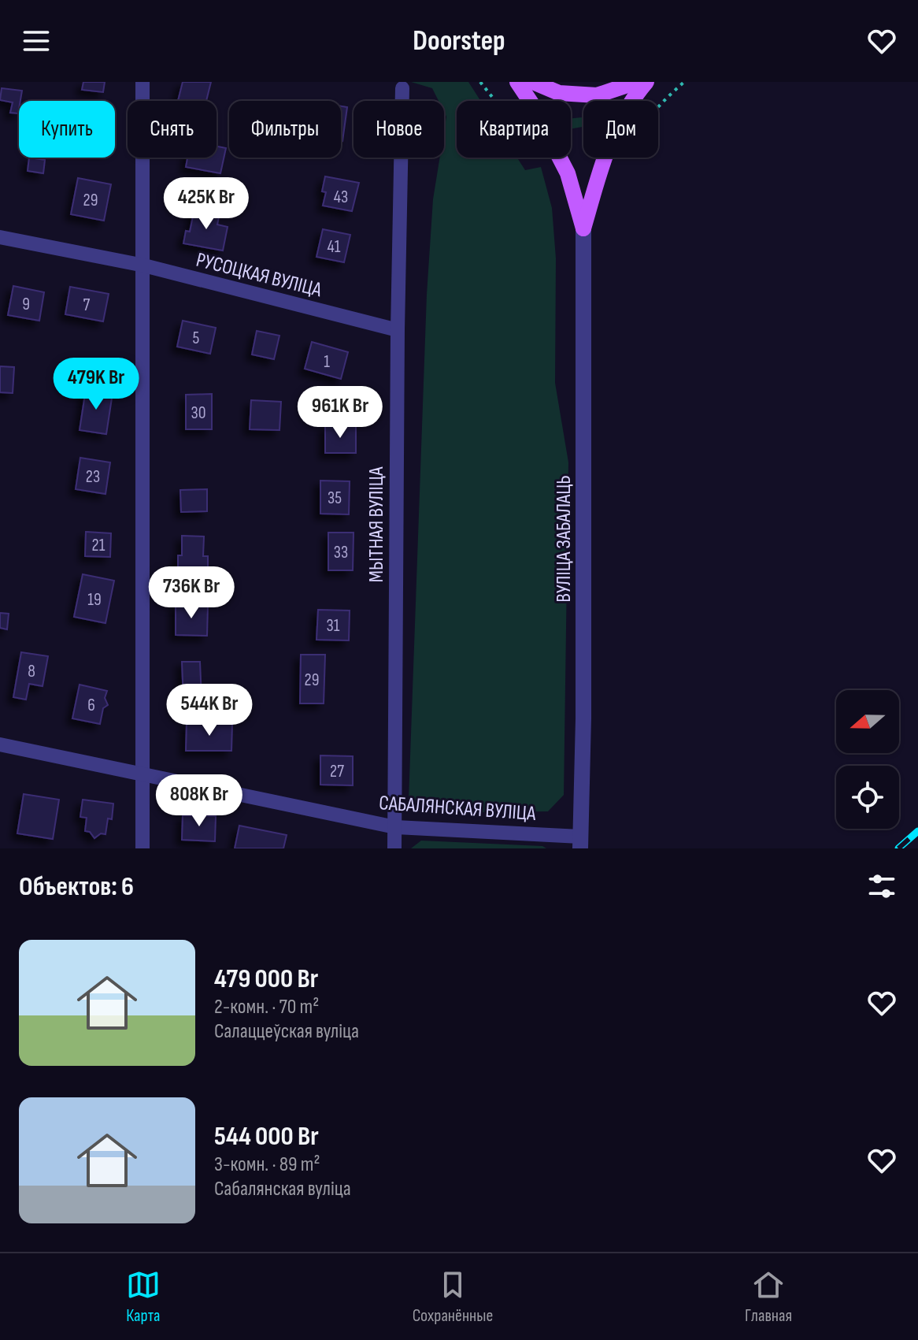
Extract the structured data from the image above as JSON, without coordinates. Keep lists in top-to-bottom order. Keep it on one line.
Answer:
{"streets":{"street":["РУСОЦКАЯ ВУЛІЦА","МЫТНАЯ ВУЛІЦА","ВУЛІЦА ЗАБАЛАЦЬ","САБАЛЯНСКАЯ ВУЛІЦА"]},"crossings":[["РУСОЦКАЯ ВУЛІЦА","МЫТНАЯ ВУЛІЦА"],["МЫТНАЯ ВУЛІЦА","САБАЛЯНСКАЯ ВУЛІЦА"],["ВУЛІЦА ЗАБАЛАЦЬ","САБАЛЯНСКАЯ ВУЛІЦА"]],"house_numbers":["43","29","41","9","7","5","1","30","23","35","21","33","19","31","8","29","6","27"],"north":"left","page":{"header":"Doorstep","chip":["Купить","Снять","Фильтры","Новое","Квартира","Дом"],"price":["425K Br","479K Br","961K Br","736K Br","544K Br","808K Br"],"heading":"Объектов: 6","list":[{"name":"479 000 Br","note":"2-комн. · 70 m² · Салаццеўская вуліца"},{"name":"544 000 Br","note":"3-комн. · 89 m² · Сабалянская вуліца"}],"tabs":["Карта","Сохранённые","Главная"]}}
